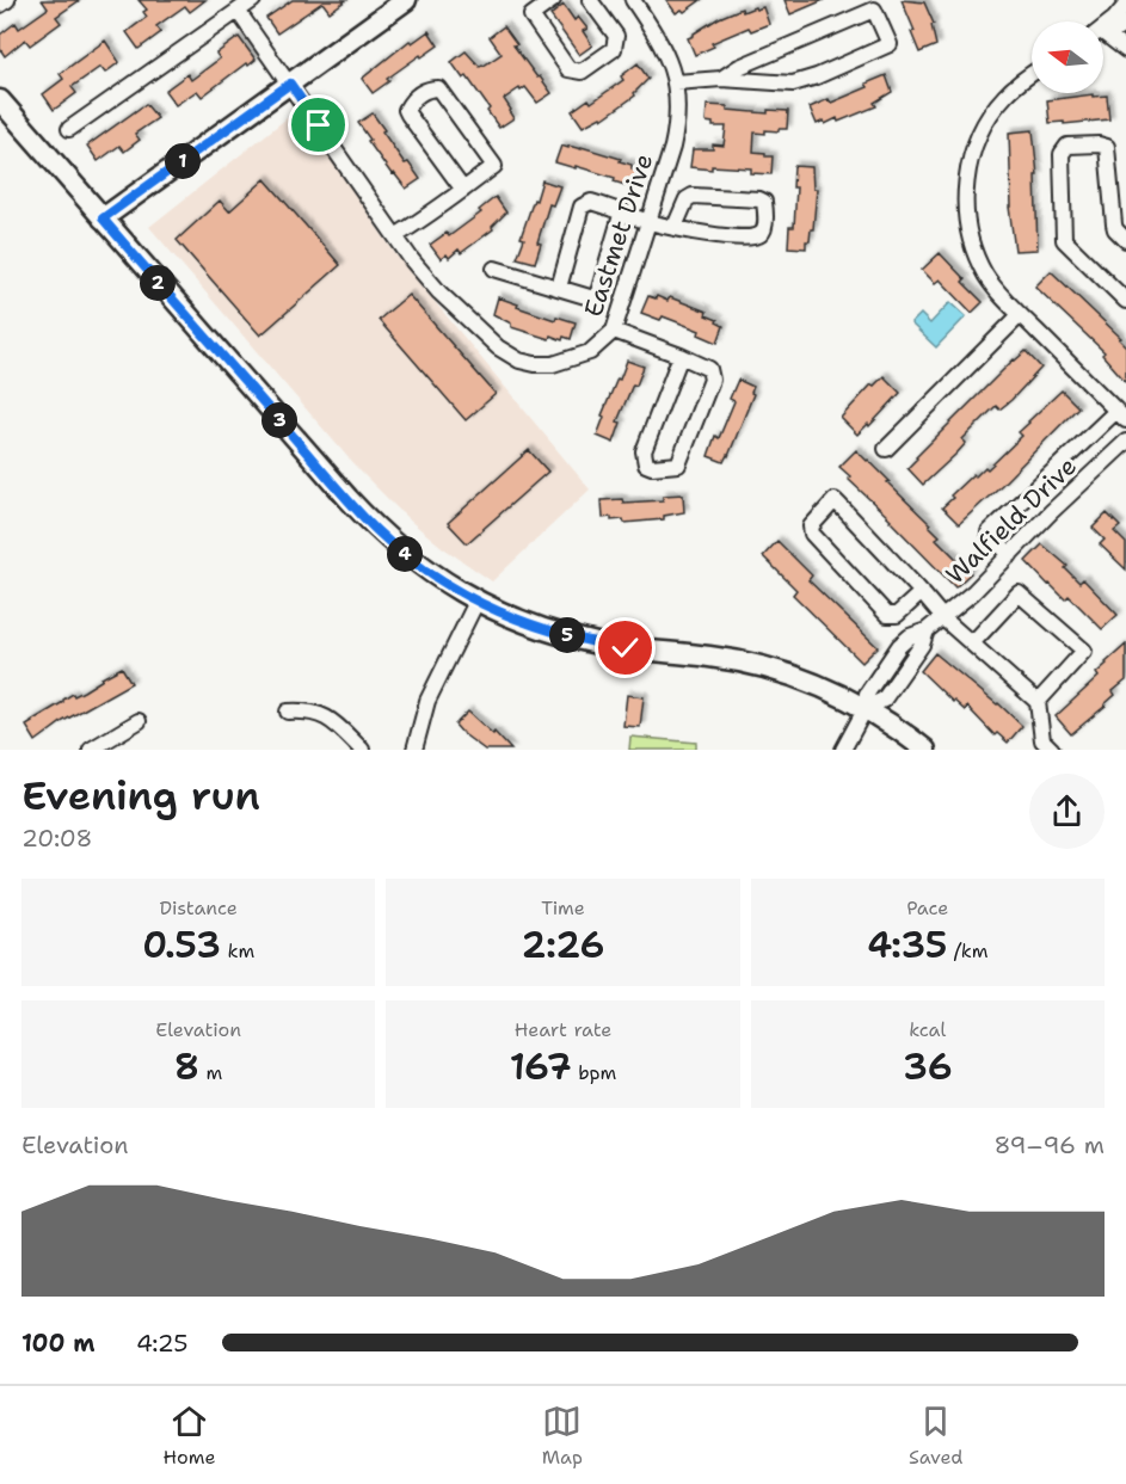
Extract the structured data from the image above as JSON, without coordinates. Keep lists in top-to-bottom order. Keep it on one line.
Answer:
{"streets":{"street":["Eastmet Drive","Walfield Drive"]},"north":"left","page":{"pins":["1","2","3","4","5"],"heading":["Evening run","20:08"],"stats":[["Distance","0.53 km"],["Time","2:26"],["Pace","4:35 /km"],["Elevation","8 m"],["Heart rate","167 bpm"],["kcal","36"]],"chart":["Elevation","89–96 m"],"list":[{"name":"100 m","note":"4:25"}],"tabs":["Home","Map","Saved"]}}
